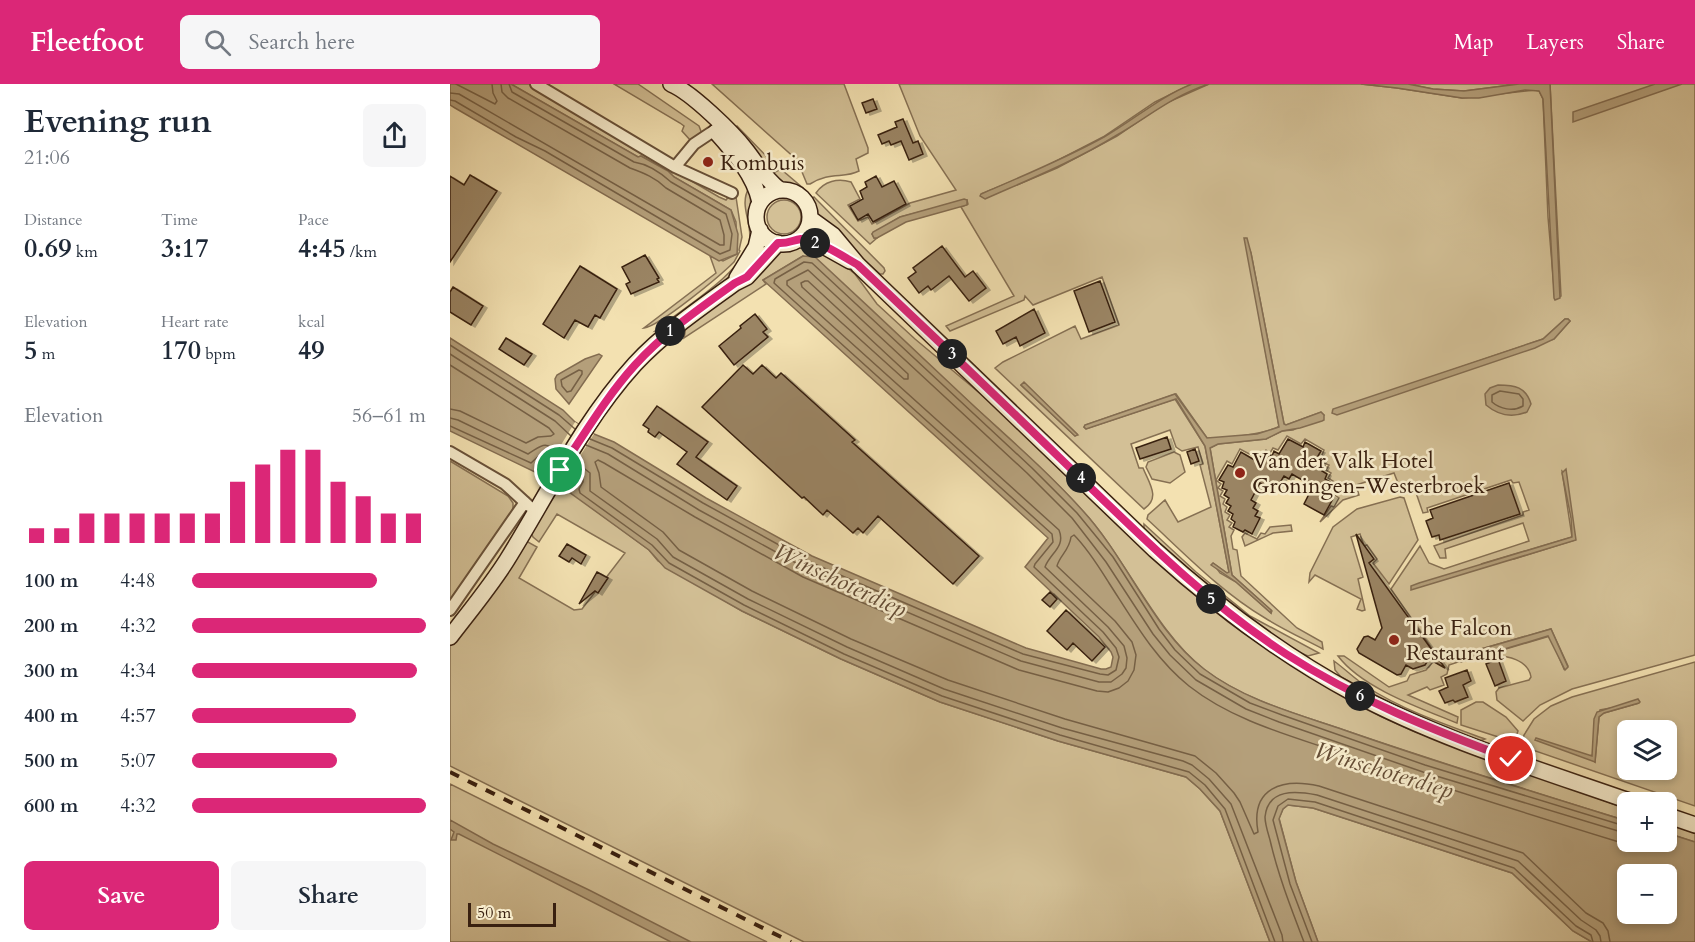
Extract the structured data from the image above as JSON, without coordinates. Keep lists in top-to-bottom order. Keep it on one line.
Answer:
{"water":["Winschoterdiep"],"places":["Kombuis","Van der Valk Hotel Groningen-Westerbroek","The Falcon Restaurant"],"scale_bar":"50 m","page":{"header":"Fleetfoot","search":"Search here","nav":["Map","Layers","Share"],"heading":["Evening run","21:06"],"stats":[["Distance","0.69 km"],["Time","3:17"],["Pace","4:45 /km"],["Elevation","5 m"],["Heart rate","170 bpm"],["kcal","49"]],"pins":["2","1","3","4","5","6"],"chart":["Elevation","56–61 m"],"list":[{"name":"100 m","note":"4:48"},{"name":"200 m","note":"4:32"},{"name":"300 m","note":"4:34"},{"name":"400 m","note":"4:57"},{"name":"500 m","note":"5:07"},{"name":"600 m","note":"4:32"}],"map_buttons":["+","−"],"buttons":["Save","Share"],"scale":"50 m"}}
